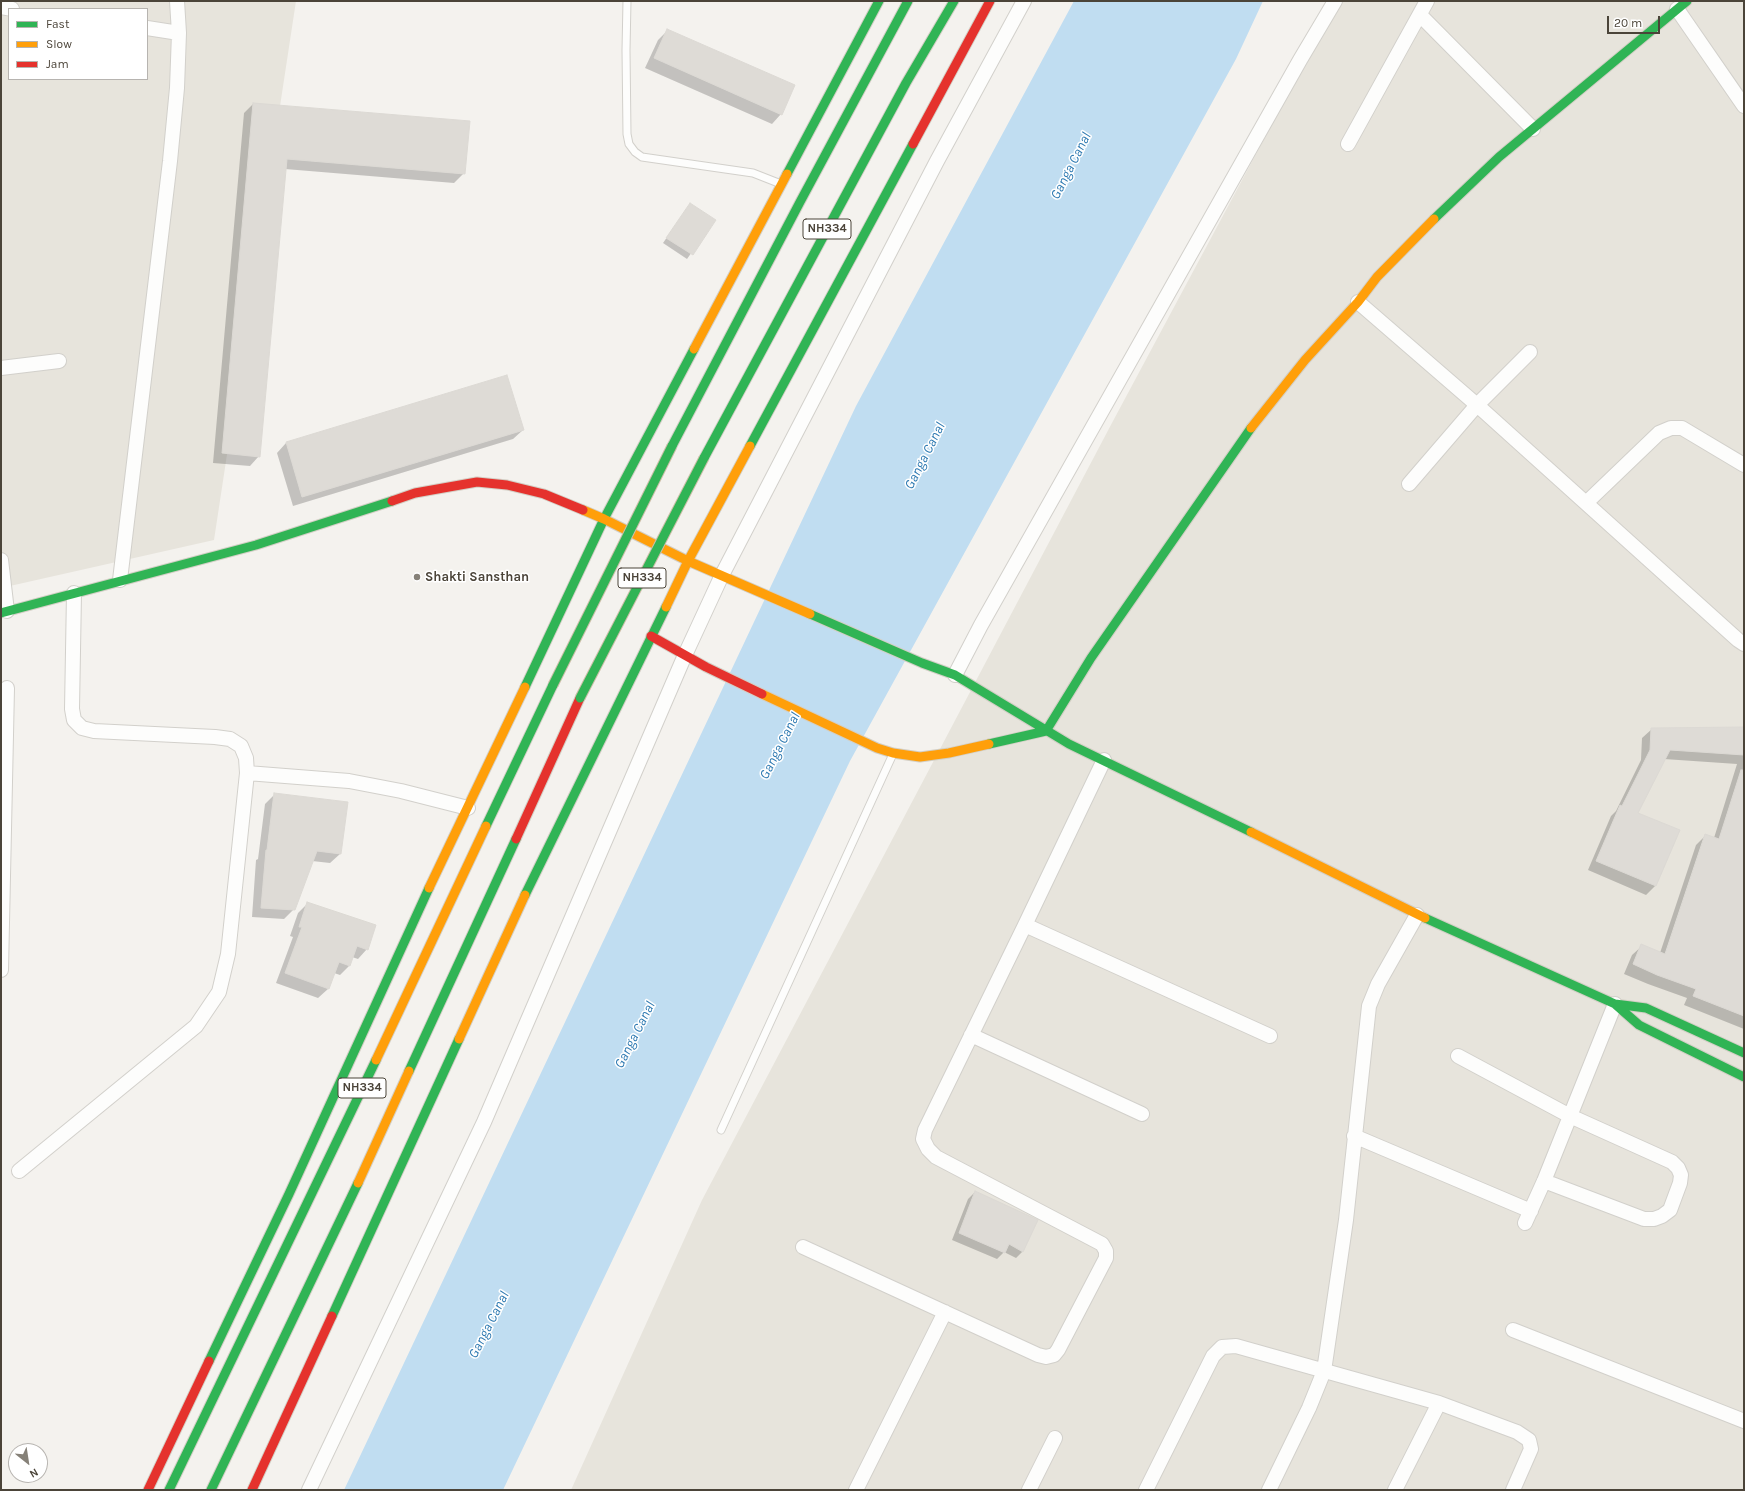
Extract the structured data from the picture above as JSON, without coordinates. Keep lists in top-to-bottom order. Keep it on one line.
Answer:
{"streets":{"main road":["NH334"]},"water":["Ganga Canal"],"places":["Shakti Sansthan"],"legend":["Fast","Slow","Jam"],"scale_bar":"20 m","north":"bottom right"}
